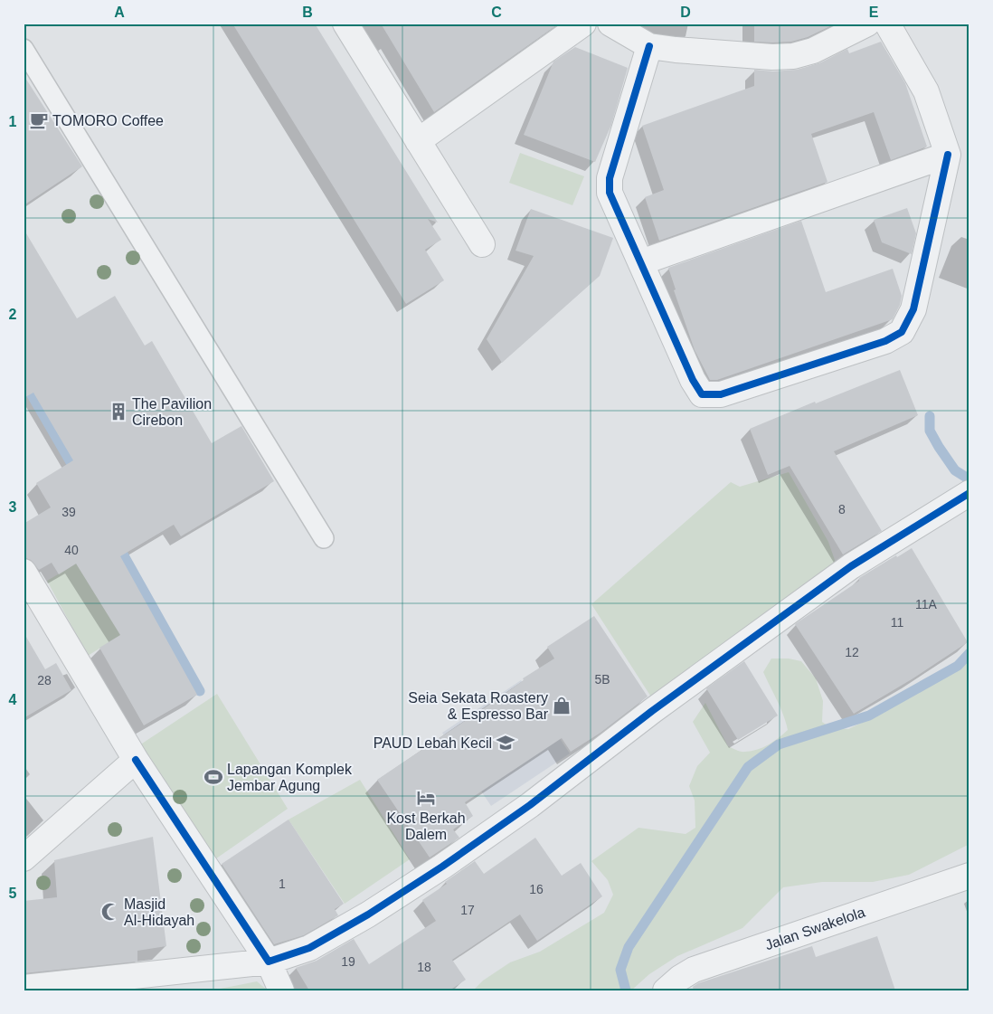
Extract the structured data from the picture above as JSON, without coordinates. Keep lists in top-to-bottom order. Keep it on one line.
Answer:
{"streets":{"street":["Jalan Swakelola"]},"places":{"cafe":["TOMORO Coffee"],"building":["The Pavilion Cirebon"],"shop":["Seia Sekata Roastery & Espresso Bar"],"school or university":["PAUD Lebah Kecil"],"sports":["Lapangan Komplek Jembar Agung"],"hotel":["Kost Berkah Dalem"],"mosque":["Masjid Al-Hidayah"]},"house_numbers":["8","39","40","11A","11","12","5B","28","1","16","17","19","18"],"grid":{"columns":["A","B","C","D","E"],"rows":["1","2","3","4","5"]}}
